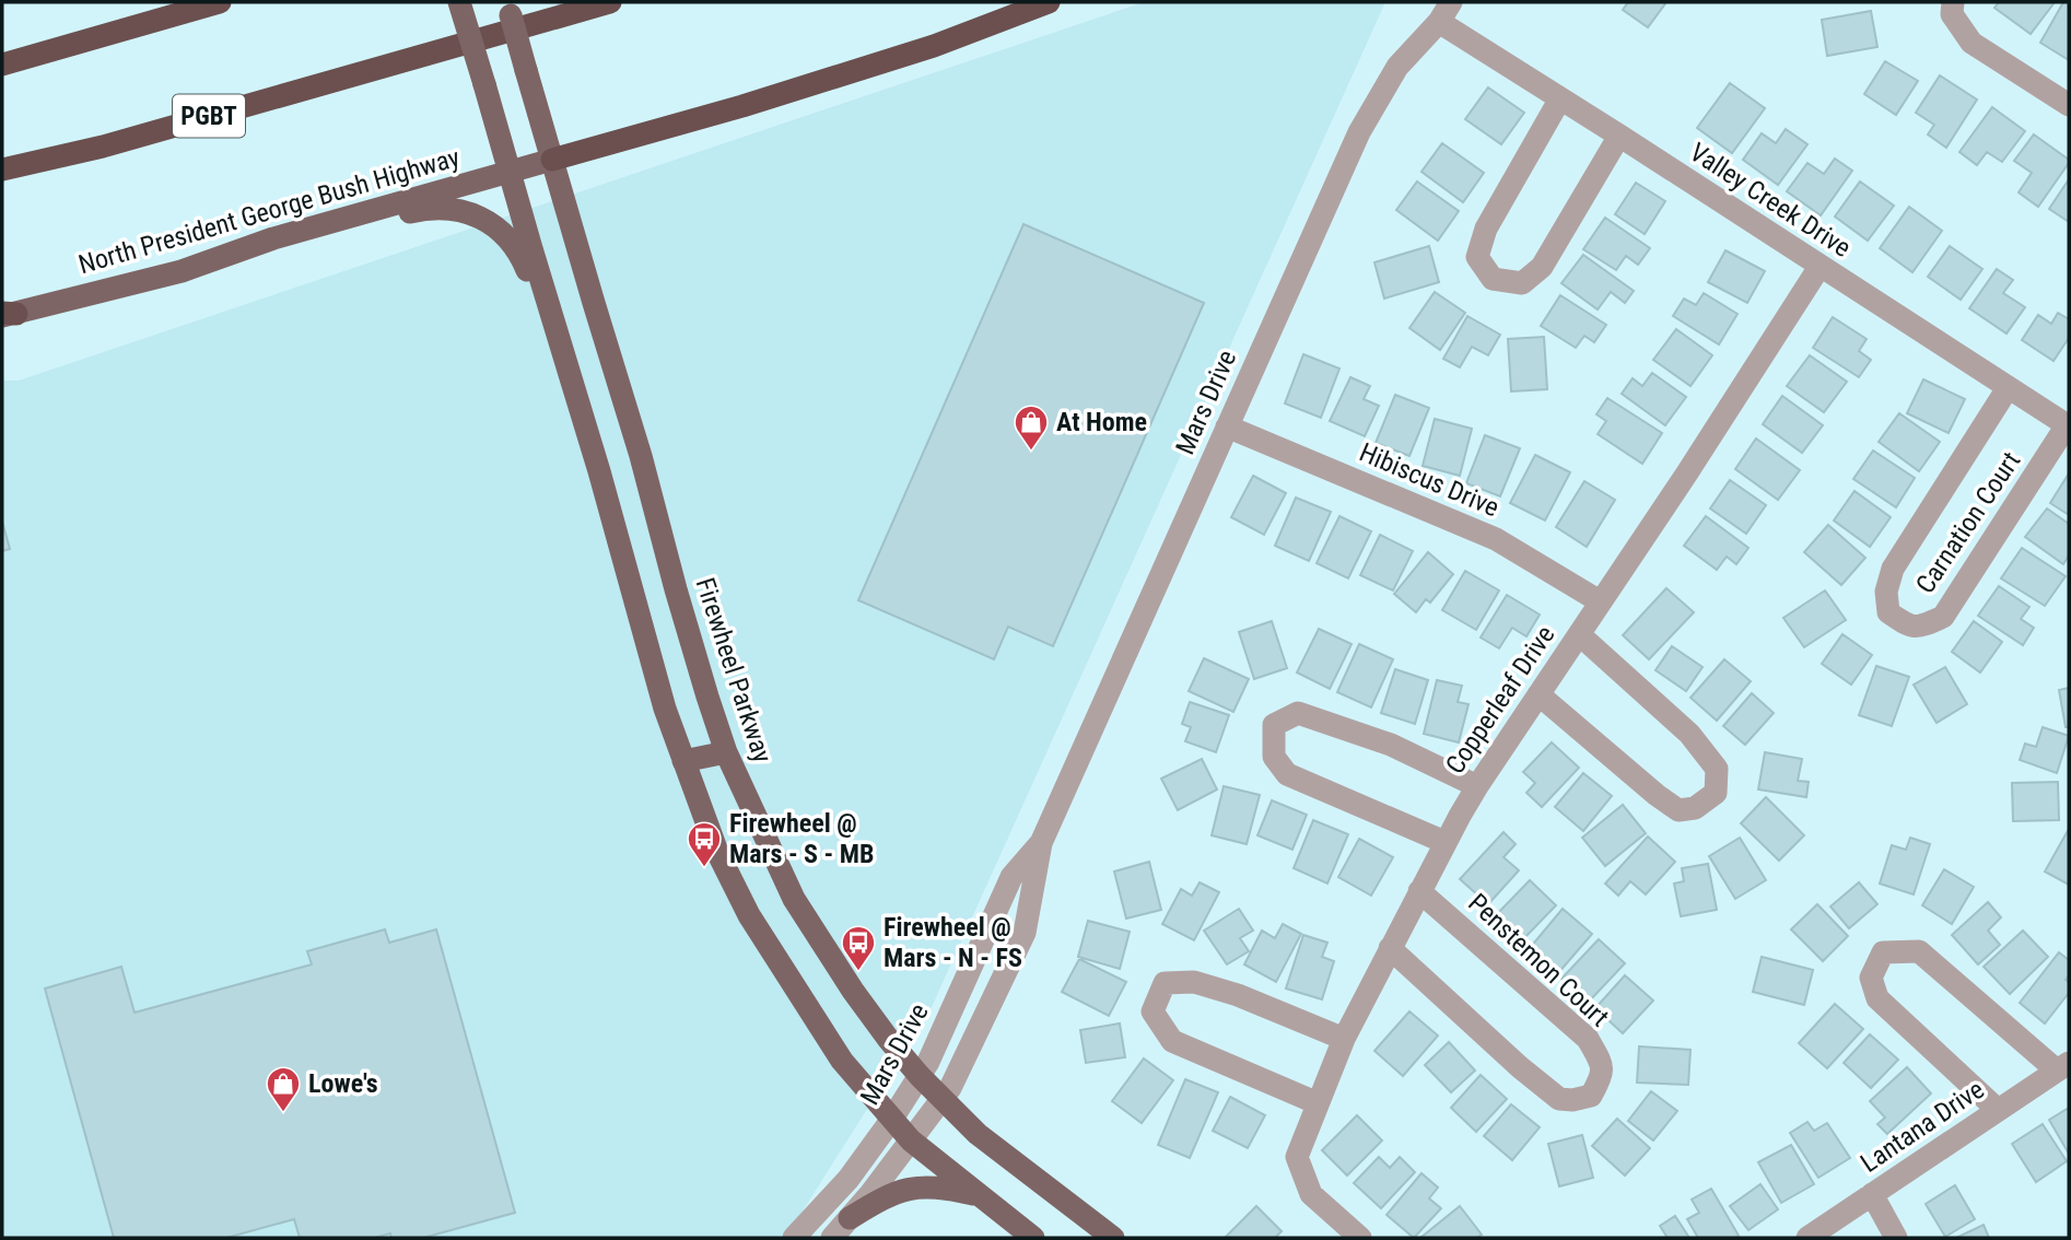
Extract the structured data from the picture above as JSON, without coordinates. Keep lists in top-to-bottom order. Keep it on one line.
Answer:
{"streets":{"highway":["PGBT"],"main road":["North President George Bush Highway","Firewheel Parkway"],"street":["Valley Creek Drive","Mars Drive","Hibiscus Drive","Carnation Court","Copperleaf Drive","Penstemon Court","Lantana Drive"]},"crossings":[["Valley Creek Drive","Mars Drive"],["Valley Creek Drive","Carnation Court"],["Valley Creek Drive","Copperleaf Drive"],["North President George Bush Highway","Firewheel Parkway"],["Mars Drive","Hibiscus Drive"],["Mars Drive","Firewheel Parkway"],["Hibiscus Drive","Copperleaf Drive"],["Copperleaf Drive","Penstemon Court"]],"places":{"shop":["At Home","Lowe's"],"bus stop":["Firewheel @ Mars - S - MB","Firewheel @ Mars - N - FS"]}}
